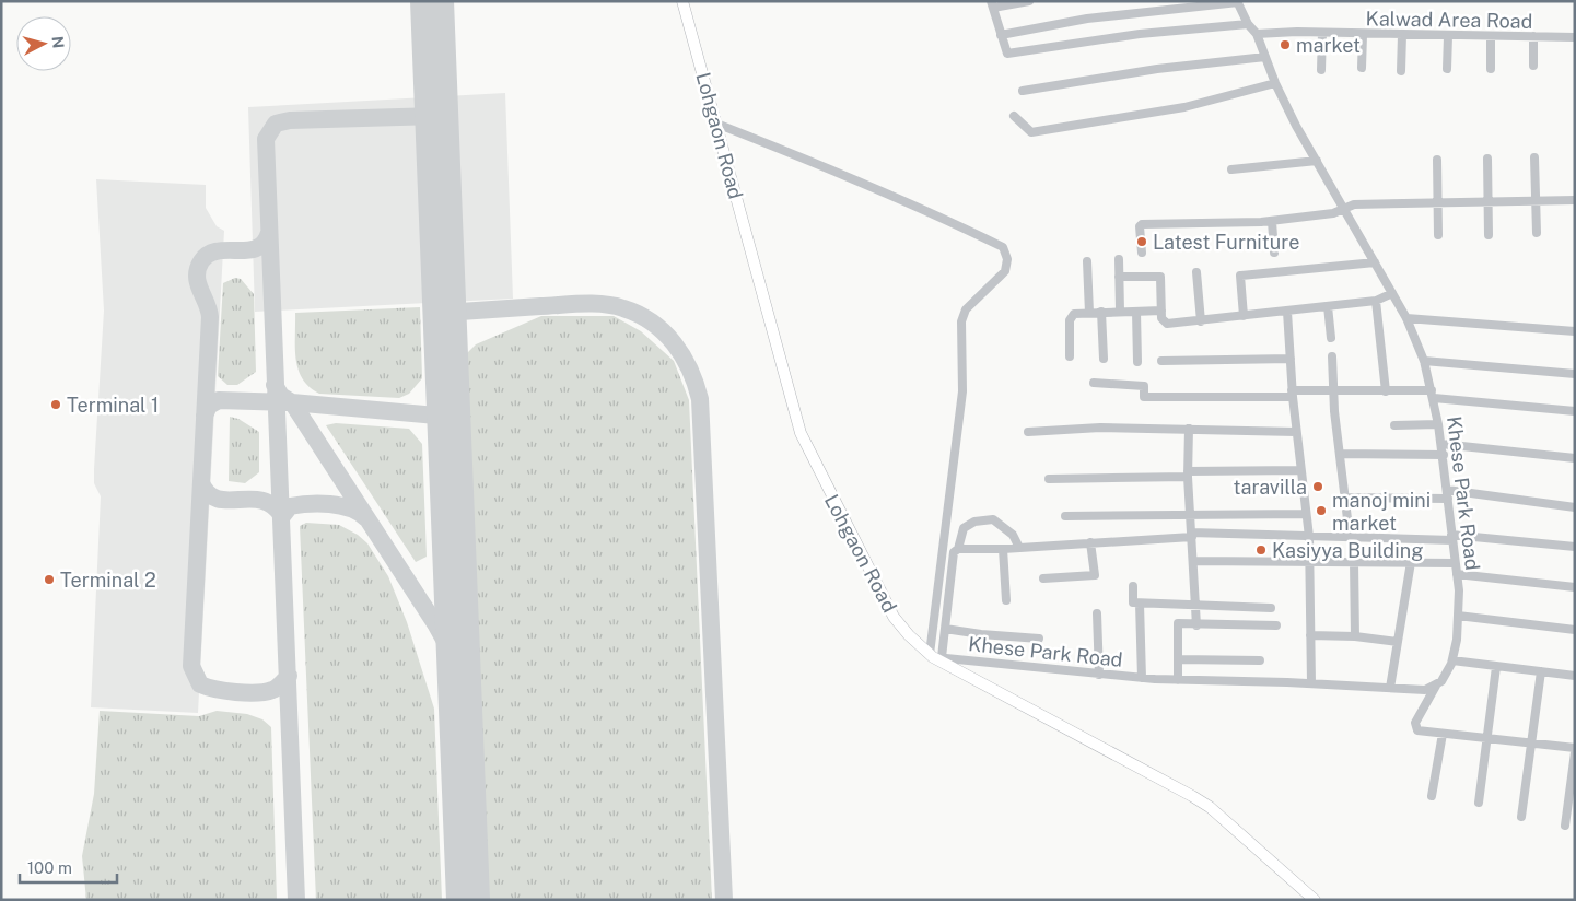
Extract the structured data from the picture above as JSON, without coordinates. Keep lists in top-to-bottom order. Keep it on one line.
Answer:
{"streets":{"main road":["Lohgaon Road"],"street":["Kalwad Area Road","Khese Park Road"]},"crossings":[["Kalwad Area Road","Khese Park Road"],["Lohgaon Road","Khese Park Road"]],"places":["market","Latest Furniture","Terminal 1","taravilla","manoj mini market","Kasiyya Building","Terminal 2"],"scale_bar":"100 m","north":"right"}
